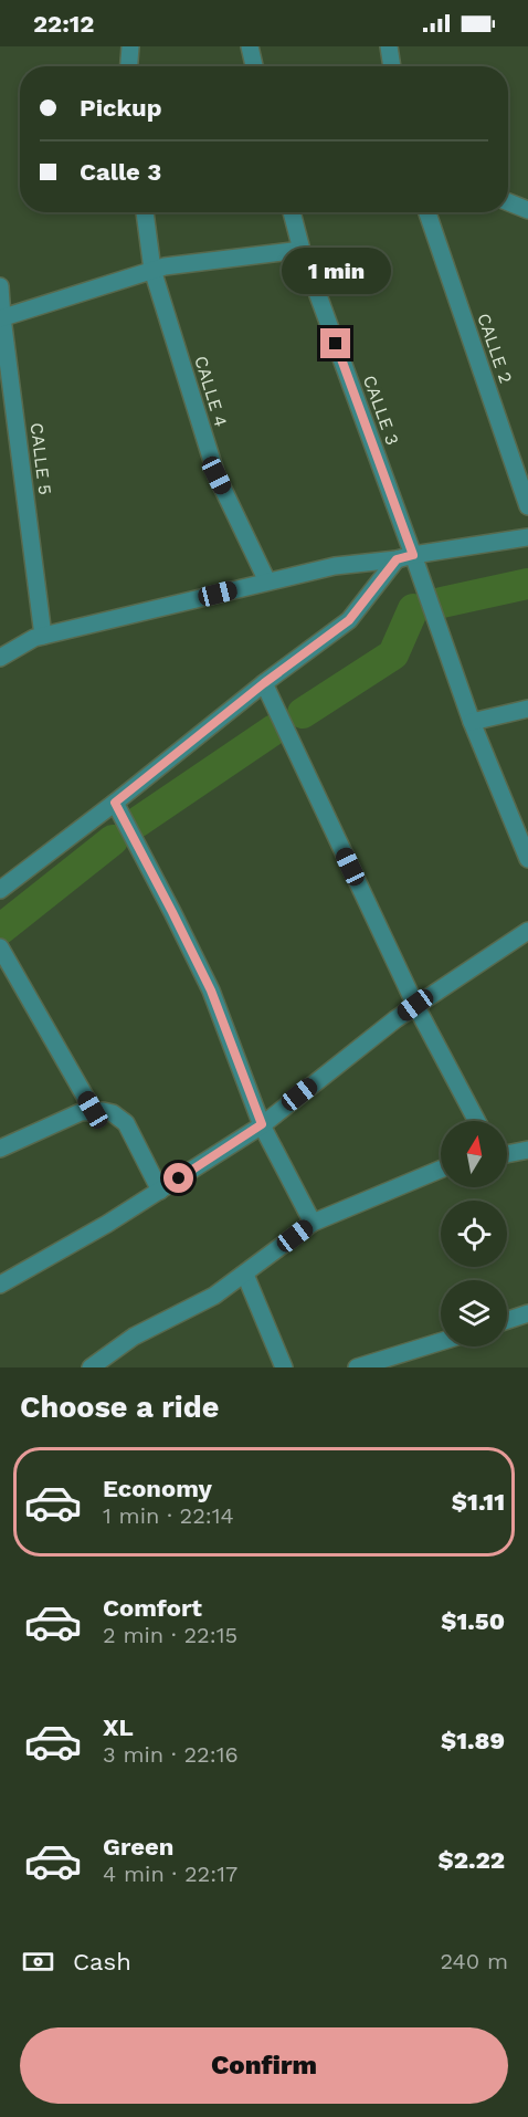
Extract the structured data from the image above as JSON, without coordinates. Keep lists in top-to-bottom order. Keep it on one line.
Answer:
{"streets":{"street":["CALLE 2","CALLE 4","CALLE 3","CALLE 5"]},"north":"top","page":{"status":"22:12","banner":["Pickup","Calle 3"],"bubble":"1 min","heading":"Choose a ride","list":[{"name":"Economy","note":"1 min · 22:14","value":"$1.11"},{"name":"Comfort","note":"2 min · 22:15","value":"$1.50"},{"name":"XL","note":"3 min · 22:16","value":"$1.89"},{"name":"Green","note":"4 min · 22:17","value":"$2.22"}],"pay":["Cash","240 m"],"buttons":"Confirm"}}
